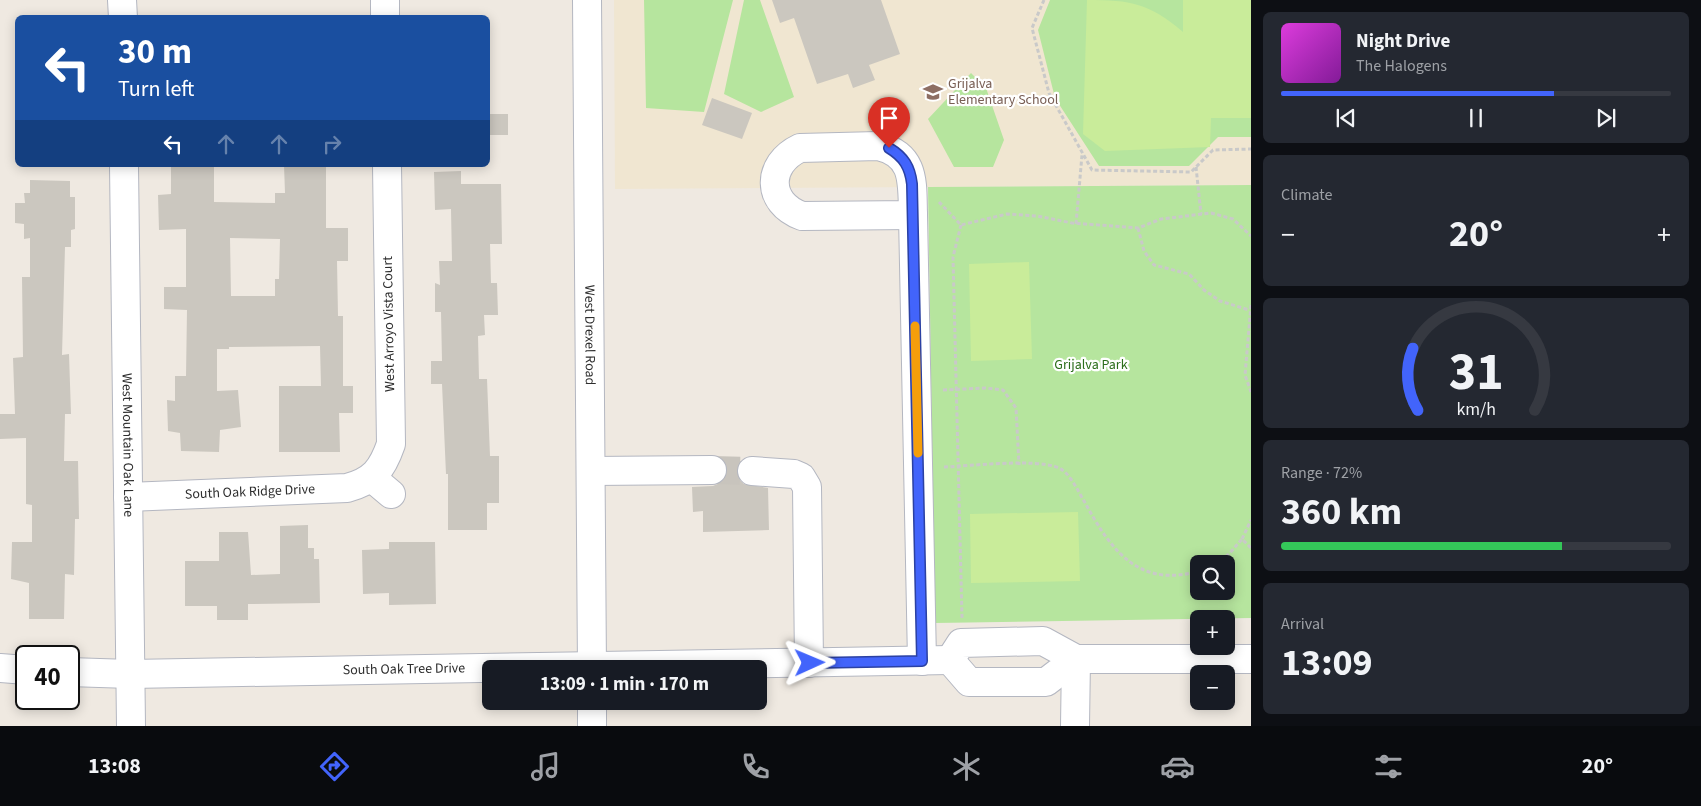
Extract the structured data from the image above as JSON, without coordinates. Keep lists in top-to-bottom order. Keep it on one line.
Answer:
{"streets":{"street":["West Arroyo Vista Court","West Drexel Road","West Mountain Oak Lane","South Oak Ridge Drive","South Oak Tree Drive"]},"crossings":[["West Arroyo Vista Court","South Oak Ridge Drive"],["West Mountain Oak Lane","South Oak Ridge Drive"],["West Mountain Oak Lane","South Oak Tree Drive"]],"parks":["Grijalva Park"],"places":{"school or university":["Grijalva Elementary School"]},"page":{"turn":["30 m","Turn left"],"song":["Night Drive","The Halogens"],"tile":["Climate",["Range · 72%","360 km"],["Arrival","13:09"]],"heat":["−","20°","+"],"map_buttons":["+","−"],"limit":"40","trip":"13:09 · 1 min · 170 m","tabs":["13:08","20°"],"gauge":["31","km/h"]}}
